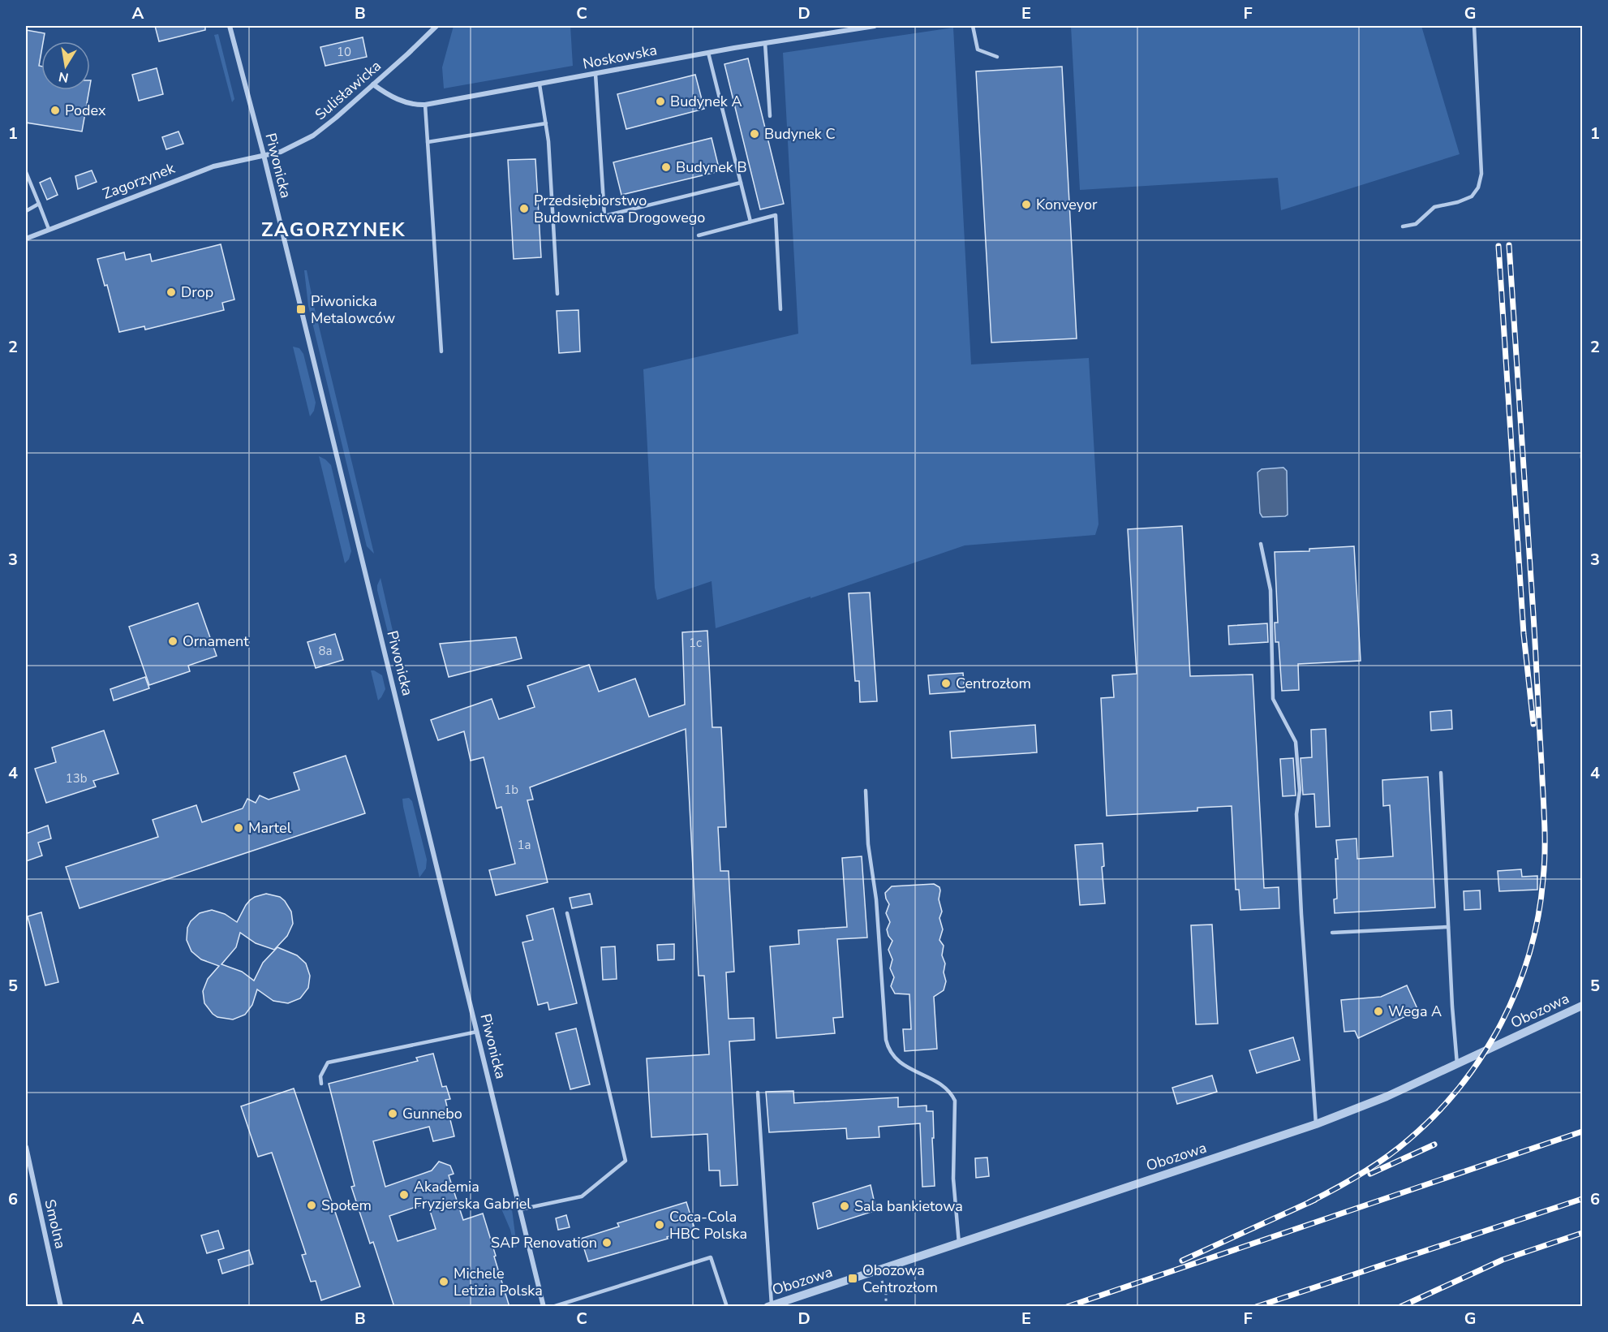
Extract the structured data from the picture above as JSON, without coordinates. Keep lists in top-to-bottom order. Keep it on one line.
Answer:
{"streets":{"street":["Noskowska","Sulisławicka","Piwonicka","Zagorzynek","Obozowa","Smolna"]},"crossings":[["Noskowska","Sulisławicka"],["Sulisławicka","Piwonicka"],["Sulisławicka","Zagorzynek"],["Piwonicka","Zagorzynek"]],"districts":["ZAGORZYNEK"],"places":{"other":["Budynek A","Podex","Budynek C","Budynek B","Konveyor","Przedsiębiorstwo Budownictwa Drogowego","Drop","Ornament","Centrozłom","Martel","Wega A","Gunnebo","Akademia Fryzjerska Gabriel","Społem","Sala bankietowa","Coca-Cola HBC Polska","SAP Renovation","Michele Letizia Polska"],"transit":["Piwonicka Metalowców","Obozowa Centrozłom"]},"house_numbers":["10","1c","8a","13b","1b","1a"],"north":"bottom","grid":{"columns":["A","B","C","D","E","F","G"],"rows":["1","2","3","4","5","6"]}}
